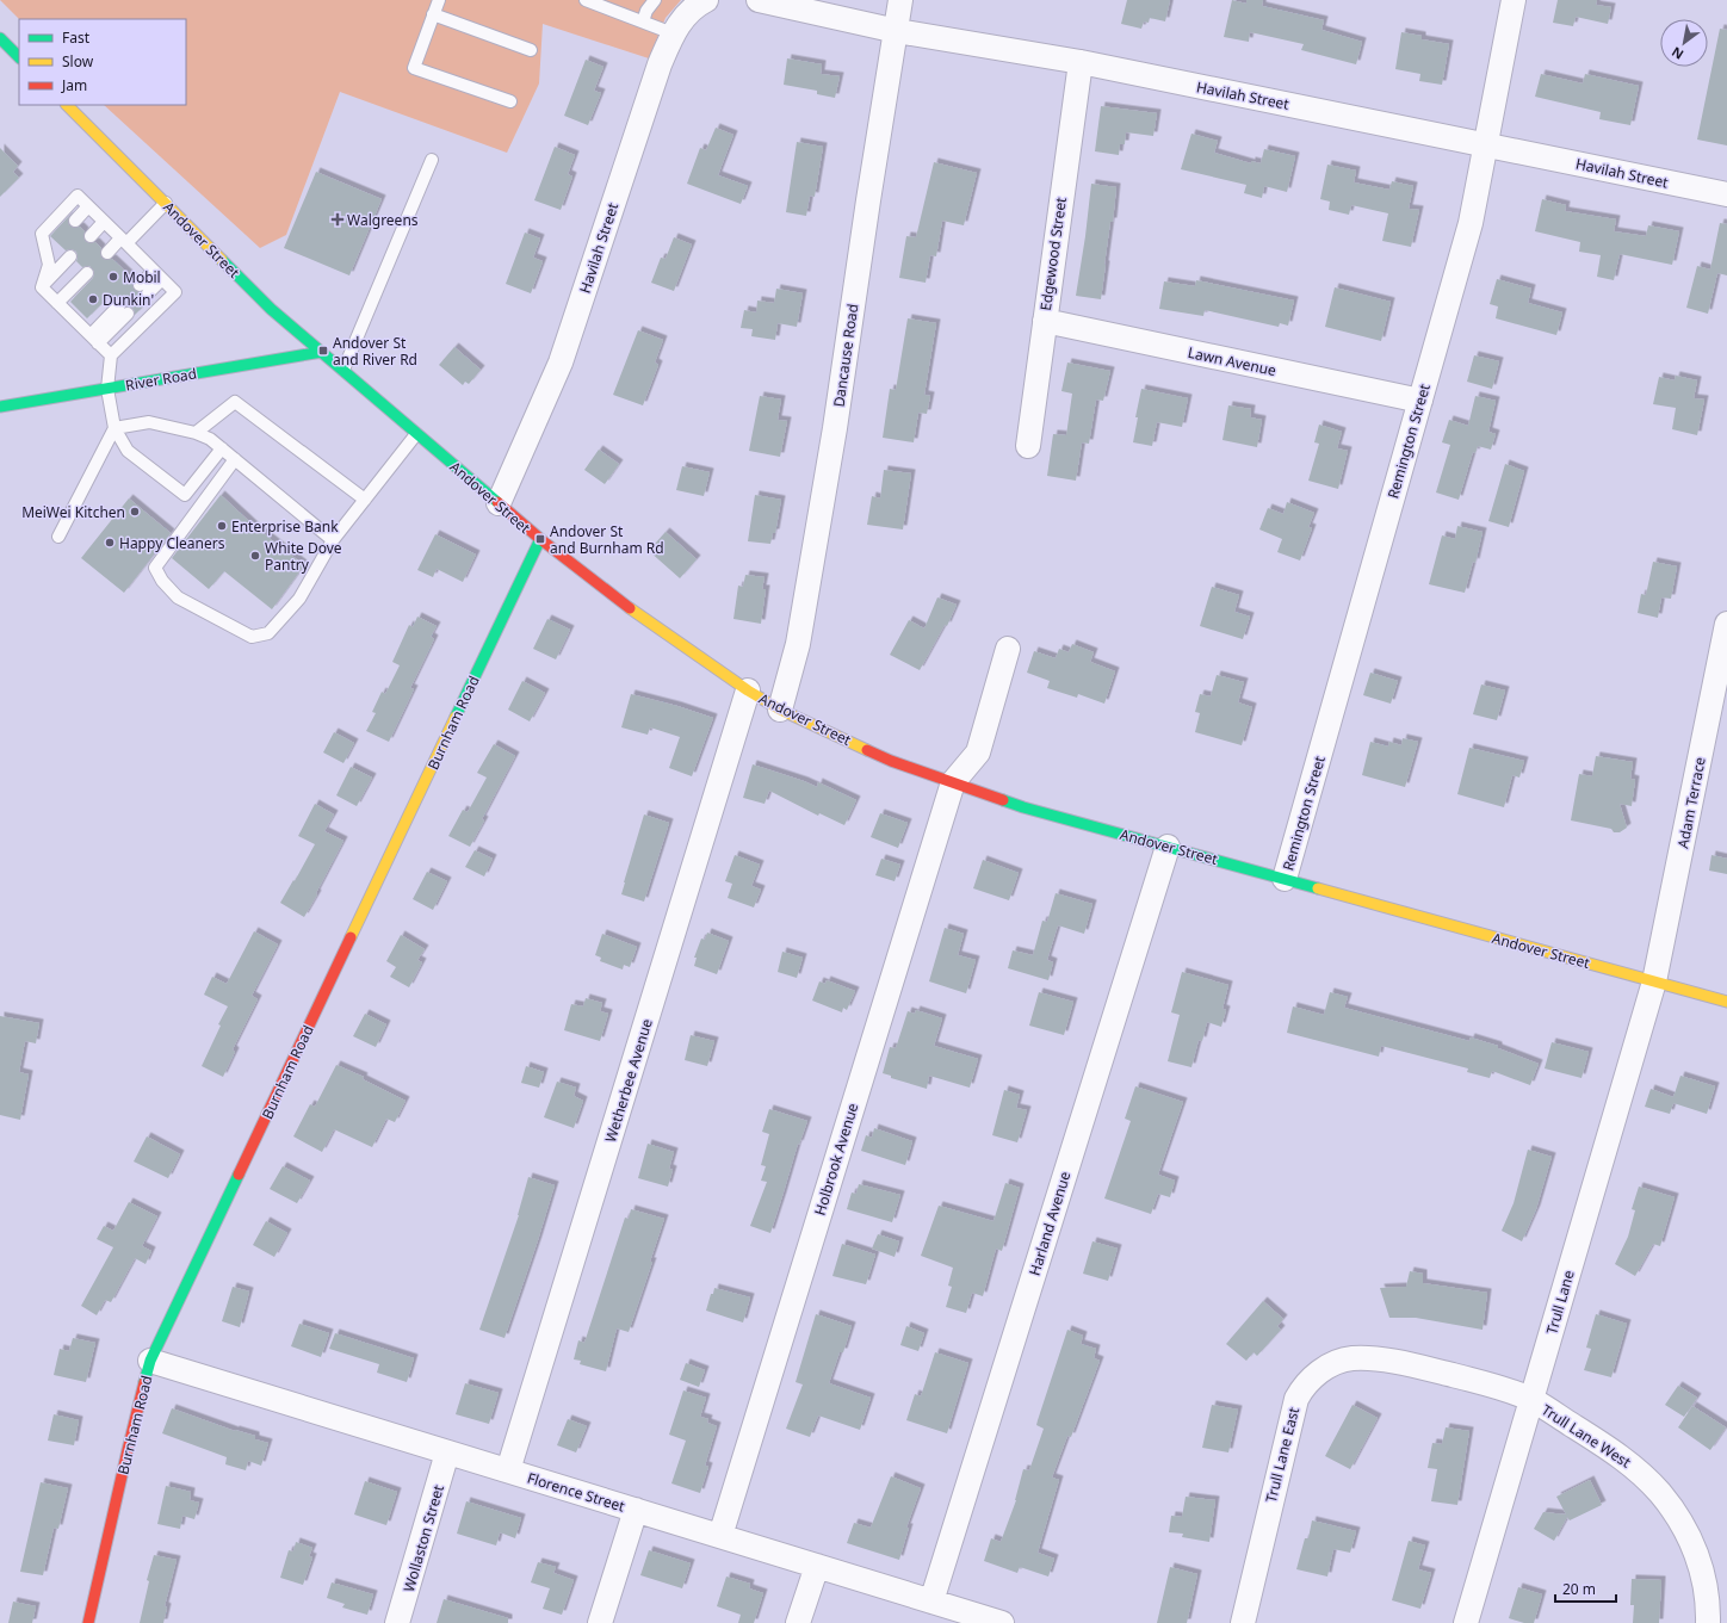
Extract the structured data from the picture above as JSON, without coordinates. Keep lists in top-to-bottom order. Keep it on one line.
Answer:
{"streets":{"main road":["Andover Street","River Road","Burnham Road"],"street":["Havilah Street","Edgewood Street","Dancause Road","Lawn Avenue","Remington Street","Adam Terrace","Wetherbee Avenue","Holbrook Avenue","Harland Avenue","Trull Lane","Trull Lane West","Trull Lane East","Florence Street","Wollaston Street"]},"crossings":[["Havilah Street","Andover Street"],["Havilah Street","Edgewood Street"],["Havilah Street","Dancause Road"],["Havilah Street","Remington Street"],["Andover Street","Dancause Road"],["Andover Street","River Road"],["Andover Street","Remington Street"],["Andover Street","Burnham Road"],["Andover Street","Adam Terrace"],["Andover Street","Wetherbee Avenue"],["Andover Street","Holbrook Avenue"],["Andover Street","Harland Avenue"],["Andover Street","Trull Lane"],["Edgewood Street","Lawn Avenue"],["Lawn Avenue","Remington Street"],["Burnham Road","Florence Street"],["Adam Terrace","Trull Lane"],["Wetherbee Avenue","Florence Street"],["Holbrook Avenue","Florence Street"],["Harland Avenue","Florence Street"],["Trull Lane","Trull Lane West"],["Trull Lane","Trull Lane East"],["Trull Lane West","Trull Lane East"],["Florence Street","Wollaston Street"]],"places":{"health":["Walgreens"],"other":["Mobil","Dunkin'","MeiWei Kitchen","Enterprise Bank","Happy Cleaners","White Dove Pantry"],"transit":["Andover St and River Rd","Andover St and Burnham Rd"]},"legend":["Fast","Slow","Jam"],"scale_bar":"20 m","north":"bottom left"}
